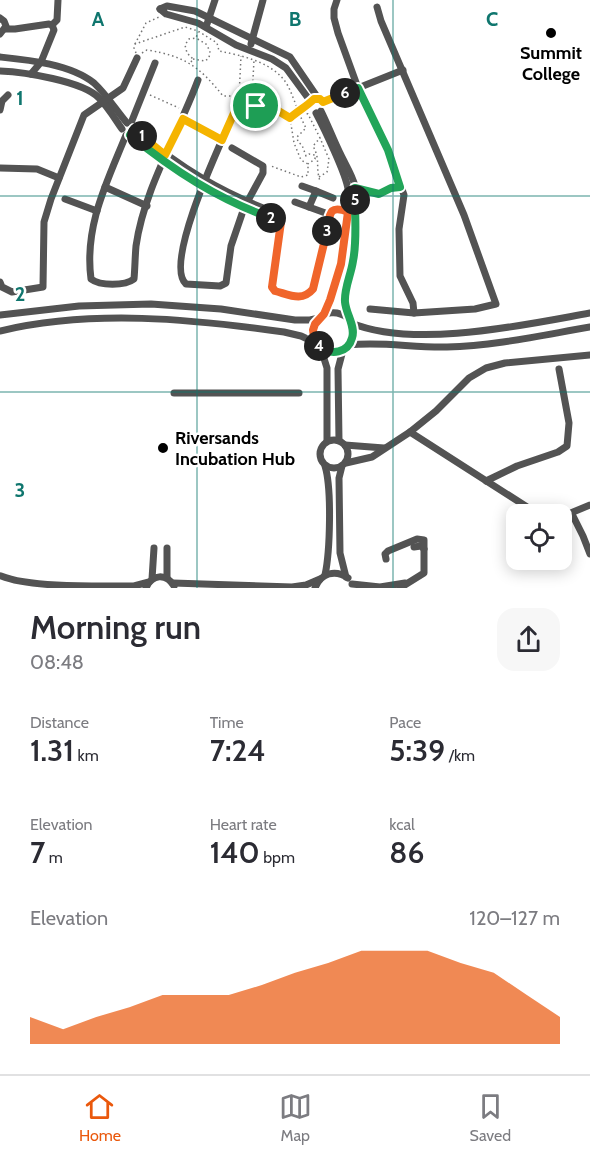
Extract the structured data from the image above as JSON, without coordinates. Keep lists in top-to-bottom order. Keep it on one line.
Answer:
{"places":["Summit College","Riversands Incubation Hub"],"page":{"pins":["6","1","5","2","3","4"],"heading":["Morning run","08:48"],"stats":[["Distance","1.31 km"],["Time","7:24"],["Pace","5:39 /km"],["Elevation","7 m"],["Heart rate","140 bpm"],["kcal","86"]],"chart":["Elevation","120–127 m"],"tabs":["Home","Map","Saved"]},"grid":{"columns":["A","B","C"],"rows":["1","2","3"]}}
